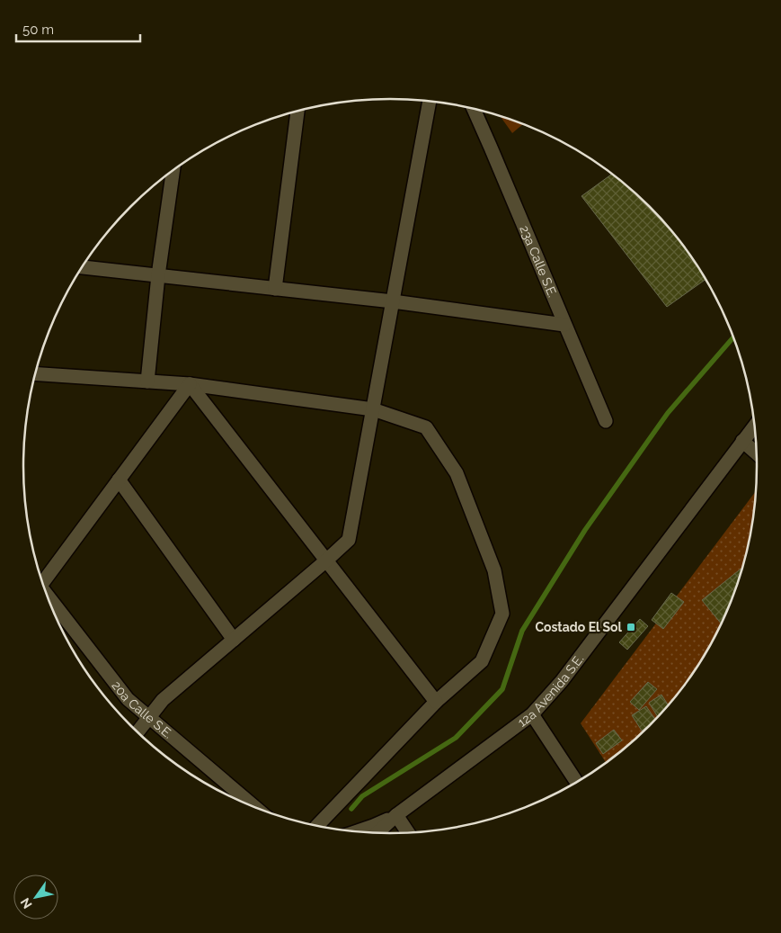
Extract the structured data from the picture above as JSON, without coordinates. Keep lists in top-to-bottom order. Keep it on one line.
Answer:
{"streets":{"street":["23a Calle S.E.","12a Avenida S.E.","20a Calle S.E."]},"places":{"transit":["Costado El Sol"]},"scale_bar":"50 m","north":"bottom left"}
